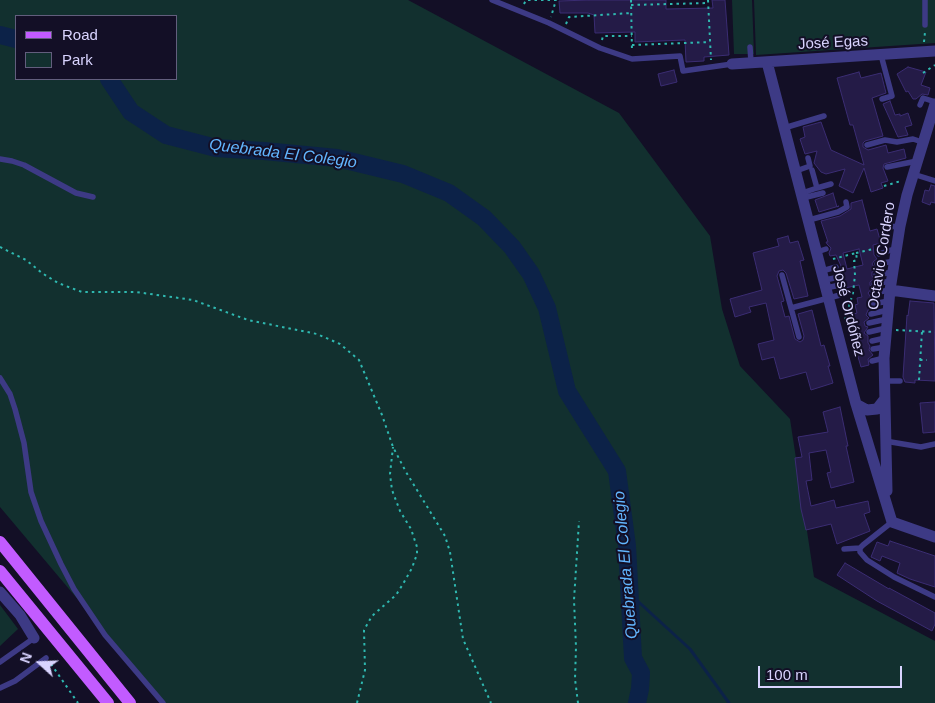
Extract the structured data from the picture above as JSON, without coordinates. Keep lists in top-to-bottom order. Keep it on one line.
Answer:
{"streets":{"street":["José Egas","Octavio Cordero","José Ordóñez"]},"crossings":[["José Egas","José Ordóñez"],["Octavio Cordero","José Ordóñez"]],"water":["Quebrada El Colegio"],"legend":["Road","Park"],"scale_bar":"100 m","north":"left"}
